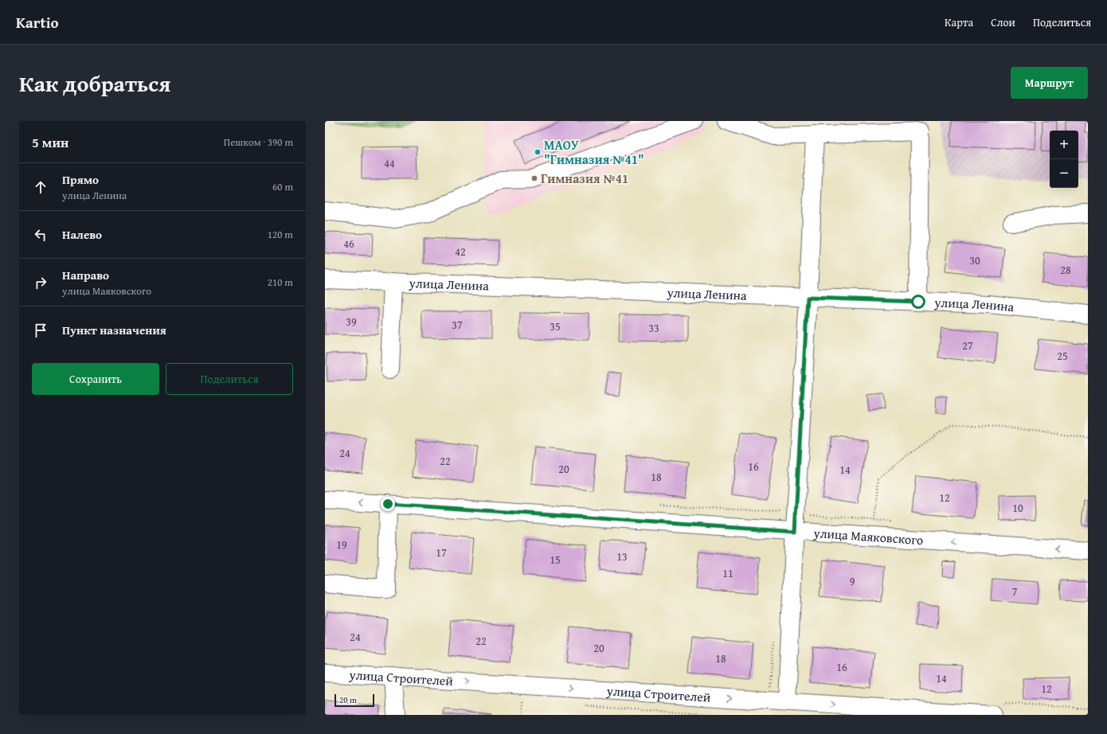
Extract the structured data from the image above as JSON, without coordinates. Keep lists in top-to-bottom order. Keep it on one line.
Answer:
{"streets":{"street":["улица Ленина","улица Маяковского","улица Строителей"]},"one_way":["улица Маяковского","улица Строителей"],"places":["МАОУ \"Гимназия №41\"","Гимназия №41"],"house_numbers":["44","46","42","30","28","39","37","35","33","27","25","24","22","16","20","14","18","12","10","19","17","13","15","11","9","7","24","22","20","18","16","14","12"],"scale_bar":"20 m","page":{"header":"Kartio","nav":["Карта","Слои","Поделиться"],"title":"Как добраться","buttons":["Маршрут",["Сохранить","Поделиться"]],"heading":["5 мин","Пешком · 390 m"],"map_buttons":["+","−"],"list":[["Прямо","улица Ленина","60 m"],["Налево","120 m"],["Направо","улица Маяковского","210 m"],"Пункт назначения"],"scale":"20 m"}}
